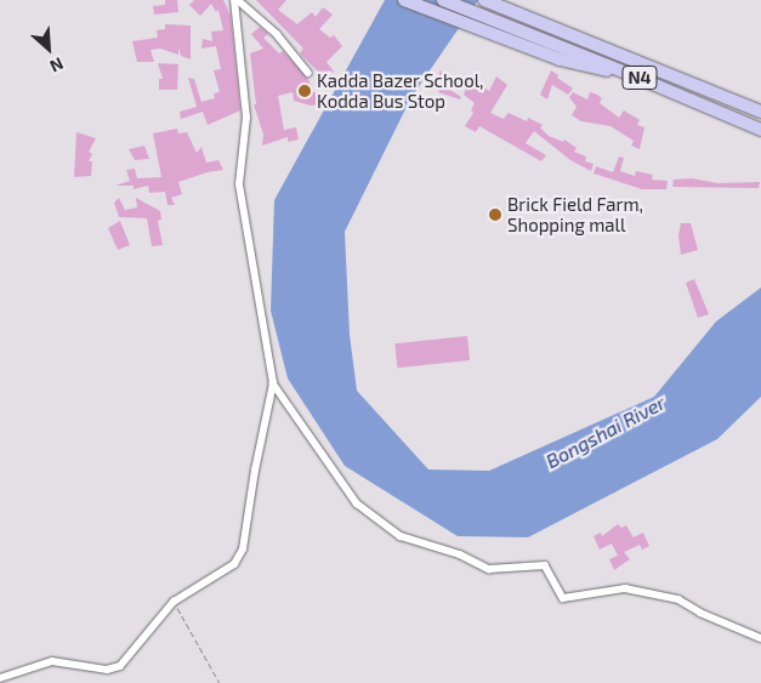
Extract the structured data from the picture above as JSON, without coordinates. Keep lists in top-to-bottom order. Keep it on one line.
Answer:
{"streets":{"highway":["N4"]},"water":["Bongshai River"],"places":["Kadda Bazer School, Kodda Bus Stop","Brick Field Farm, Shopping mall"],"north":"bottom right"}
